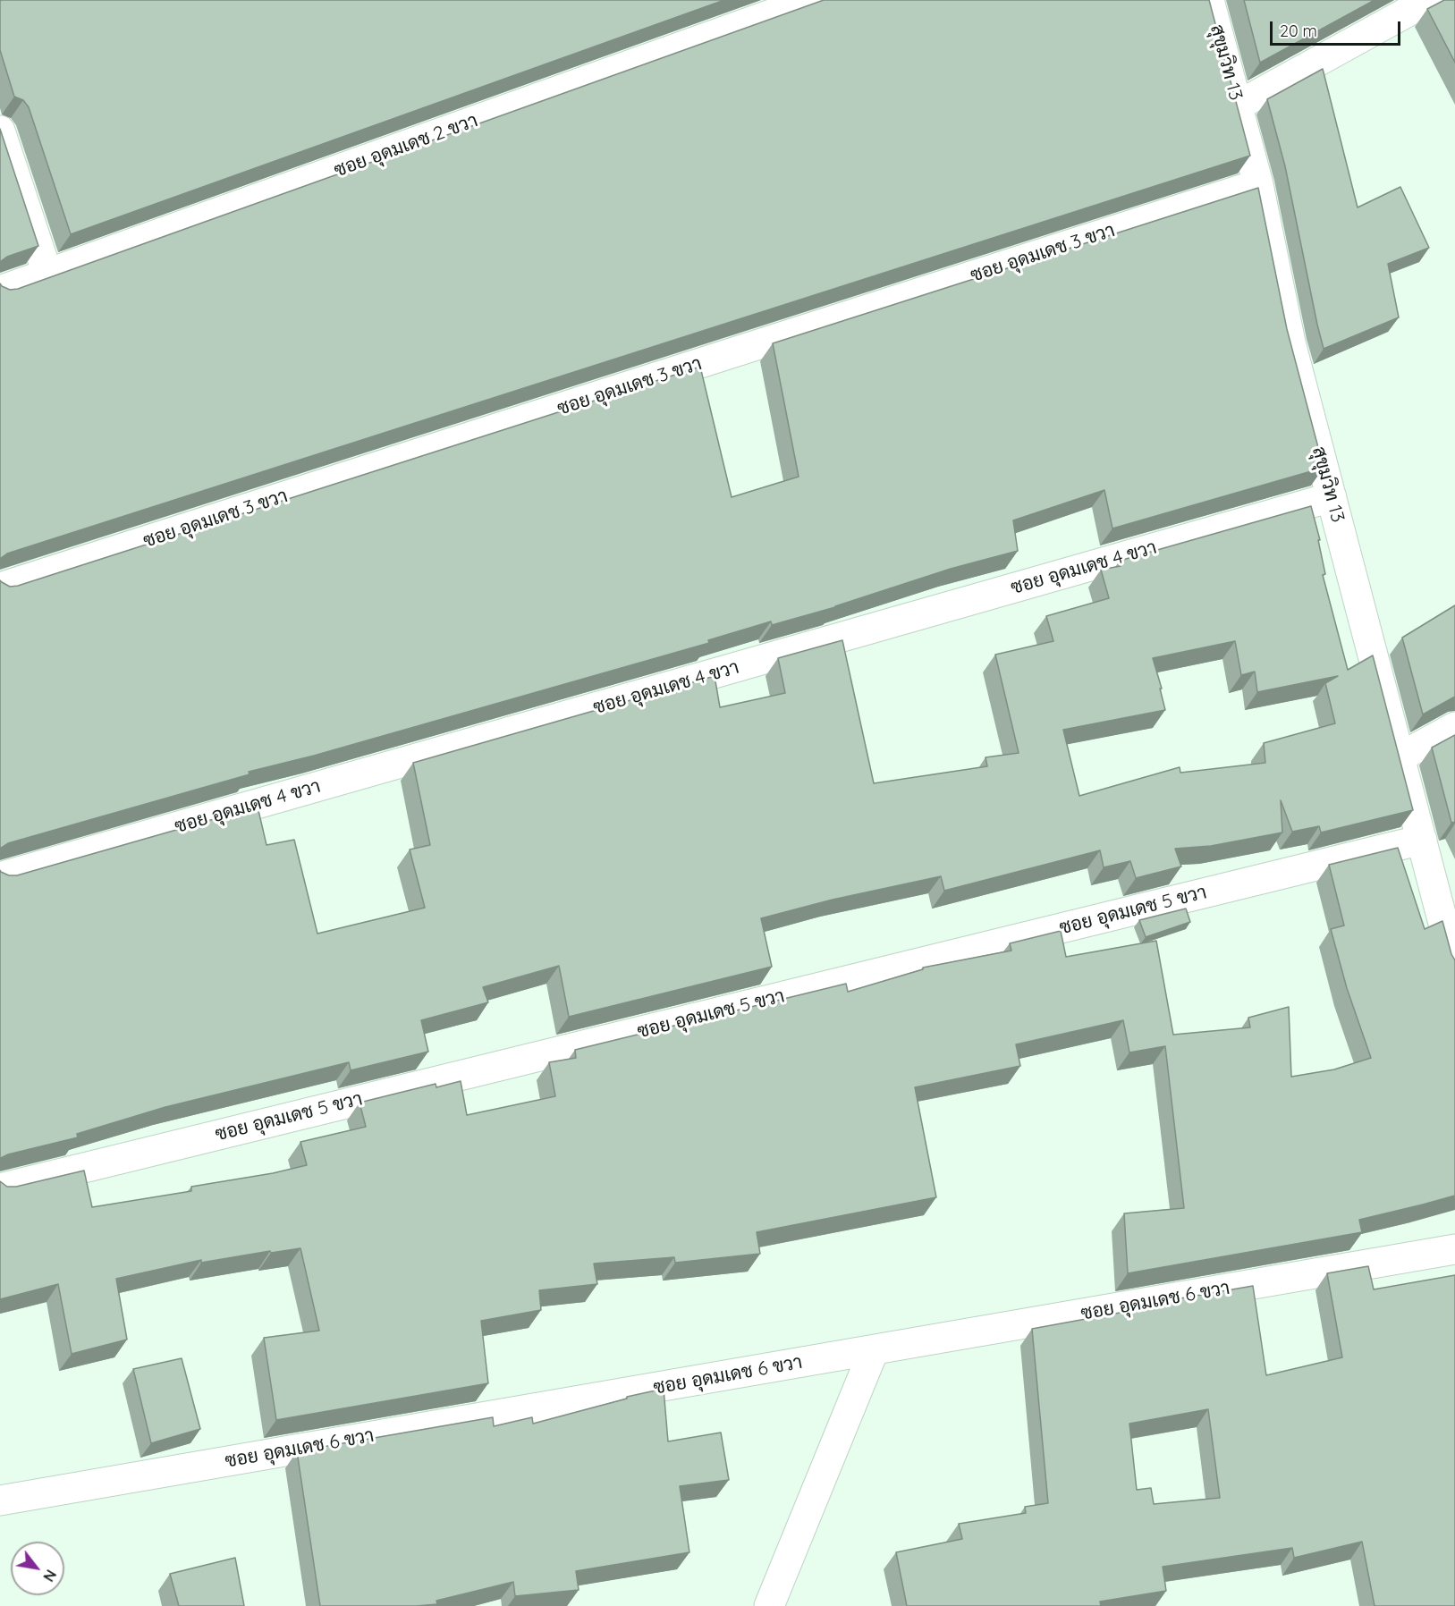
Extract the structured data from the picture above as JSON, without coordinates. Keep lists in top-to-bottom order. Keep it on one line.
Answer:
{"streets":{"street":["สุขุมวิท 13","ซอย อุดมเดช 2 ขวา","ซอย อุดมเดช 3 ขวา","ซอย อุดมเดช 4 ขวา","ซอย อุดมเดช 5 ขวา","ซอย อุดมเดช 6 ขวา"]},"crossings":[["สุขุมวิท 13","ซอย อุดมเดช 3 ขวา"],["สุขุมวิท 13","ซอย อุดมเดช 4 ขวา"],["สุขุมวิท 13","ซอย อุดมเดช 5 ขวา"]],"scale_bar":"20 m","north":"bottom right"}
